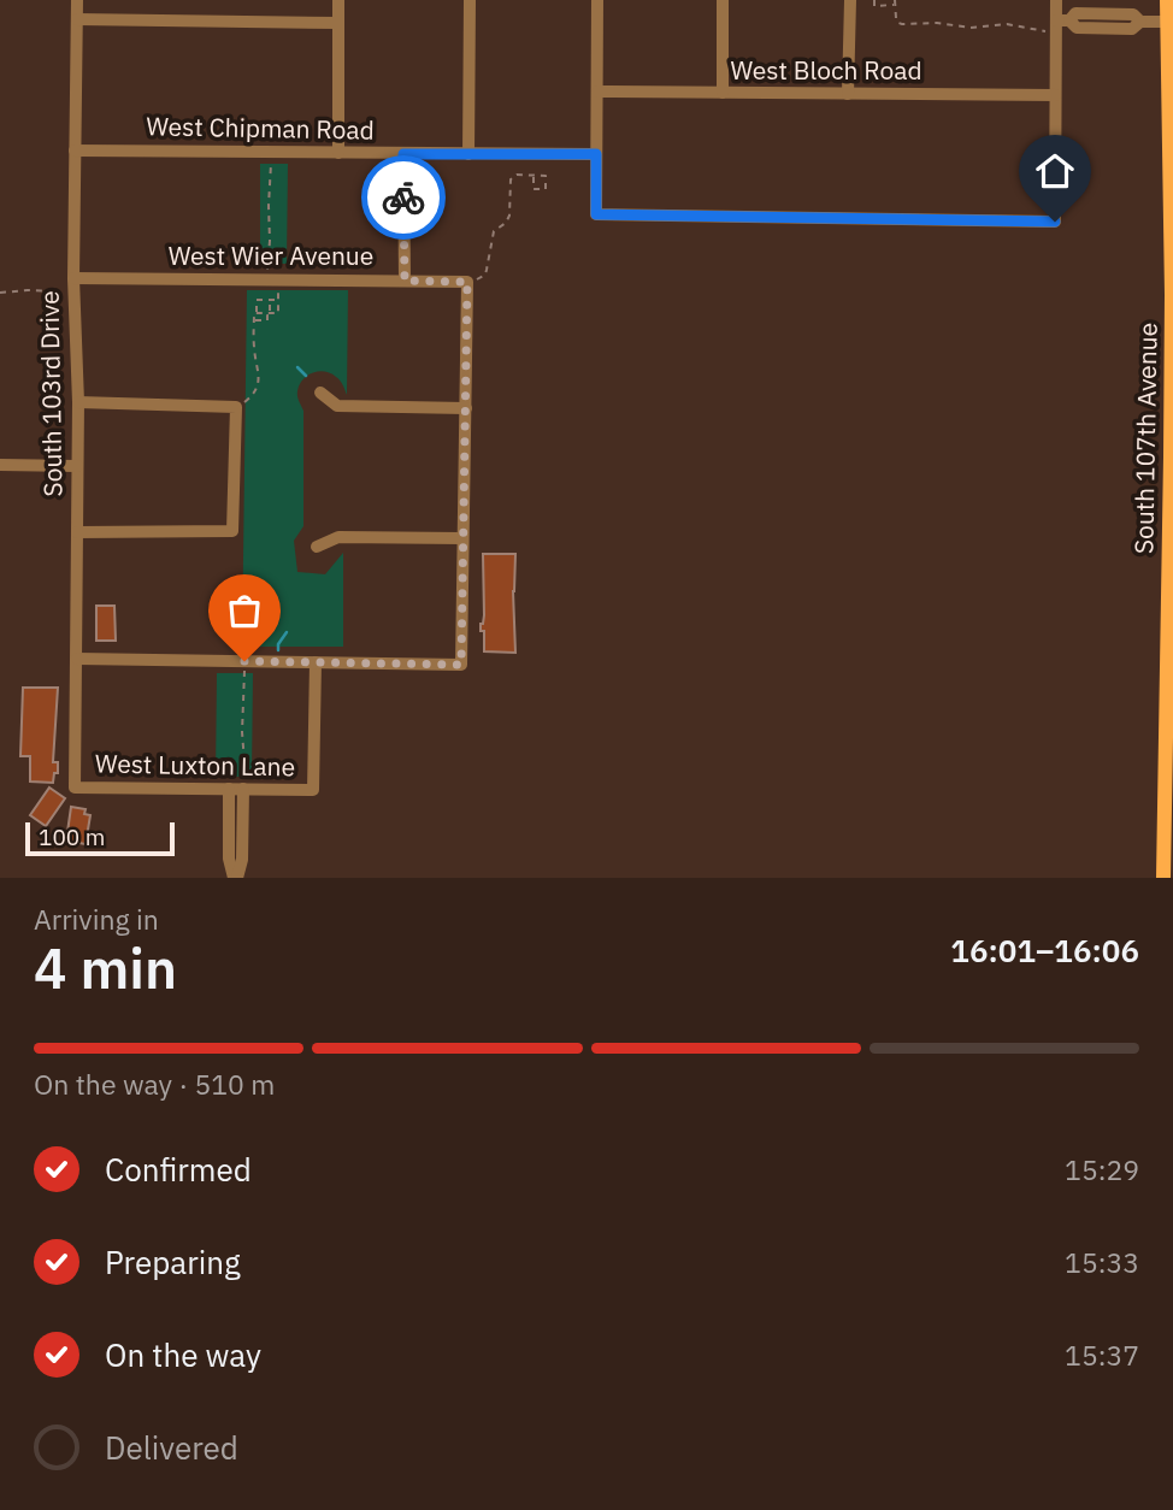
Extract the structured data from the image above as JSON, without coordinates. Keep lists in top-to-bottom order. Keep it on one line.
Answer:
{"streets":{"main road":["South 107th Avenue"],"street":["West Bloch Road","West Chipman Road","West Wier Avenue","South 103rd Drive","West Luxton Lane"]},"crossings":[["West Chipman Road","South 103rd Drive"],["West Wier Avenue","South 103rd Drive"],["South 103rd Drive","West Luxton Lane"]],"scale_bar":"100 m","page":{"scale":"100 m","heading":["4 min","Arriving in","16:01–16:06"],"bar":"On the way · 510 m","list":[["Confirmed","15:29"],["Preparing","15:33"],["On the way","15:37"],"Delivered"]}}
